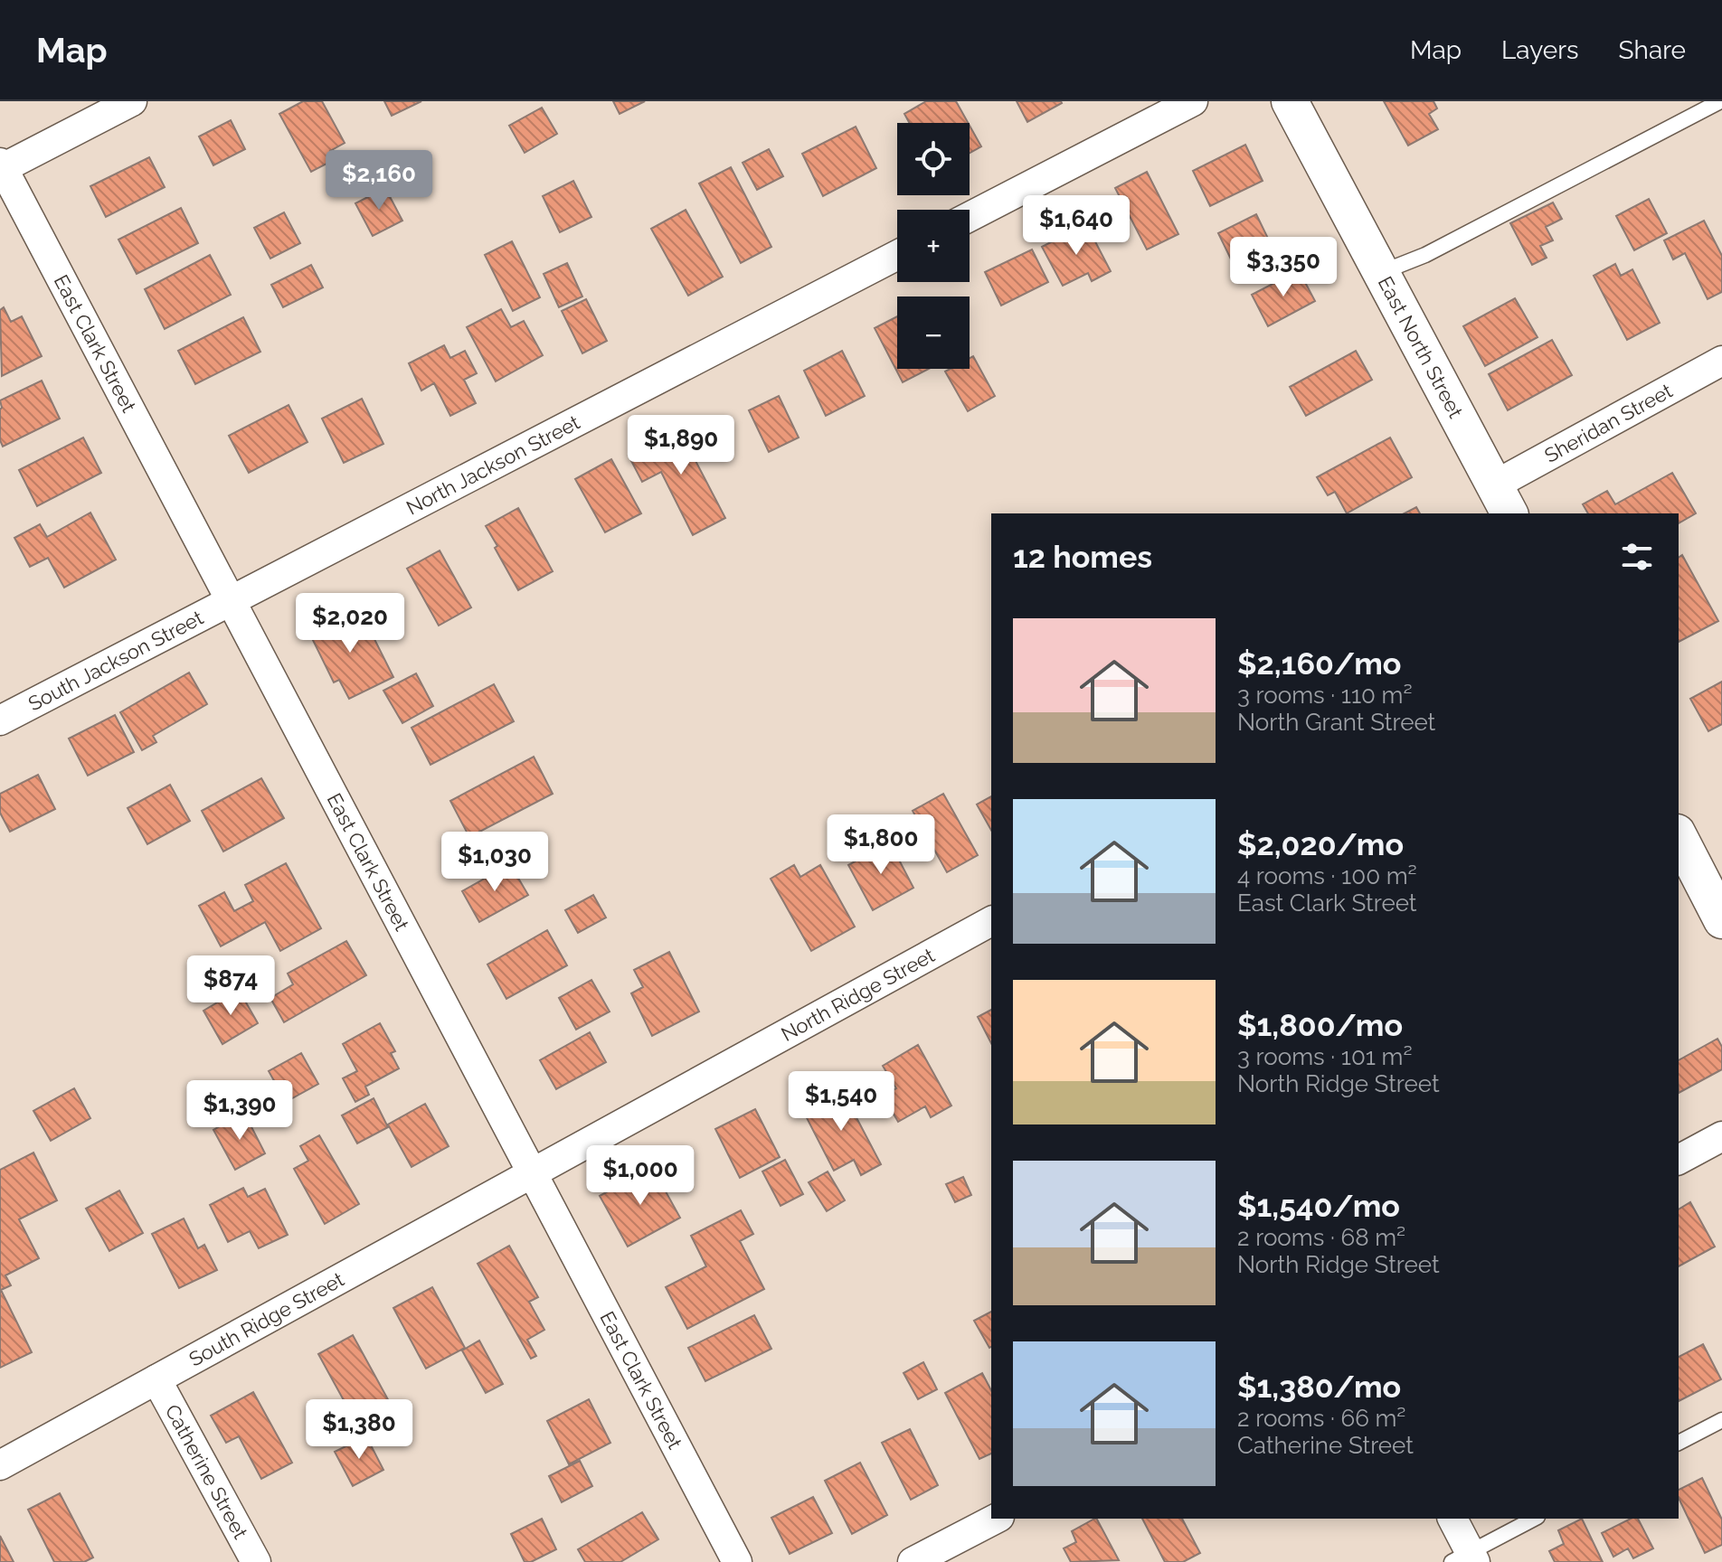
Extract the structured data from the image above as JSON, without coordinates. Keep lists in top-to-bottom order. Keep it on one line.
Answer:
{"streets":{"street":["East Clark Street","East North Street","Sheridan Street","North Jackson Street","South Jackson Street","North Ridge Street","South Ridge Street","Catherine Street"]},"crossings":[["East Clark Street","North Jackson Street"],["East Clark Street","South Jackson Street"],["East Clark Street","North Ridge Street"],["East Clark Street","South Ridge Street"],["East North Street","Sheridan Street"],["North Jackson Street","South Jackson Street"],["North Ridge Street","South Ridge Street"],["South Ridge Street","Catherine Street"]],"page":{"header":"Map","nav":["Map","Layers","Share"],"map_buttons":["+","−"],"price":["$2,160","$1,640","$3,350","$1,890","$2,020","$1,800","$1,030","$874","$1,540","$1,390","$1,000","$1,380"],"heading":"12 homes","list":[{"name":"$2,160/mo","note":"3 rooms · 110 m² · North Grant Street"},{"name":"$2,020/mo","note":"4 rooms · 100 m² · East Clark Street"},{"name":"$1,800/mo","note":"3 rooms · 101 m² · North Ridge Street"},{"name":"$1,540/mo","note":"2 rooms · 68 m² · North Ridge Street"},{"name":"$1,380/mo","note":"2 rooms · 66 m² · Catherine Street"}]}}
